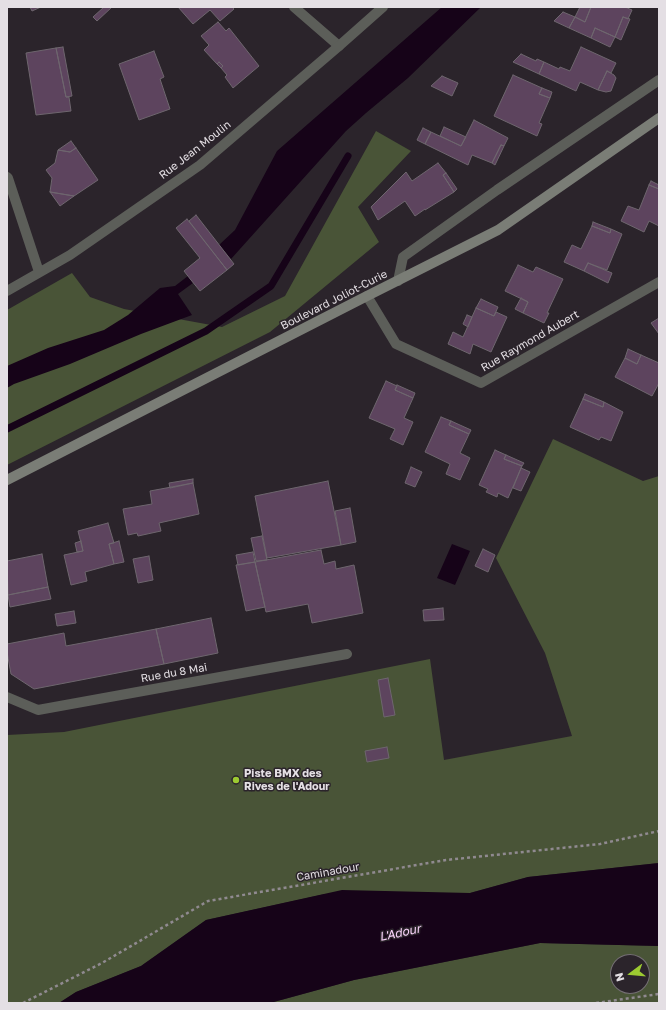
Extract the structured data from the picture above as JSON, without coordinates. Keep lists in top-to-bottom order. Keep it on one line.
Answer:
{"streets":{"main road":["Boulevard Joliot-Curie"],"street":["Rue Jean Moulin","Rue Raymond Aubert","Rue du 8 Mai"],"path":["Caminadour"]},"crossings":[["Boulevard Joliot-Curie","Rue Raymond Aubert"]],"water":["L'Adour"],"places":["Piste BMX des Rives de l'Adour"],"north":"left"}
